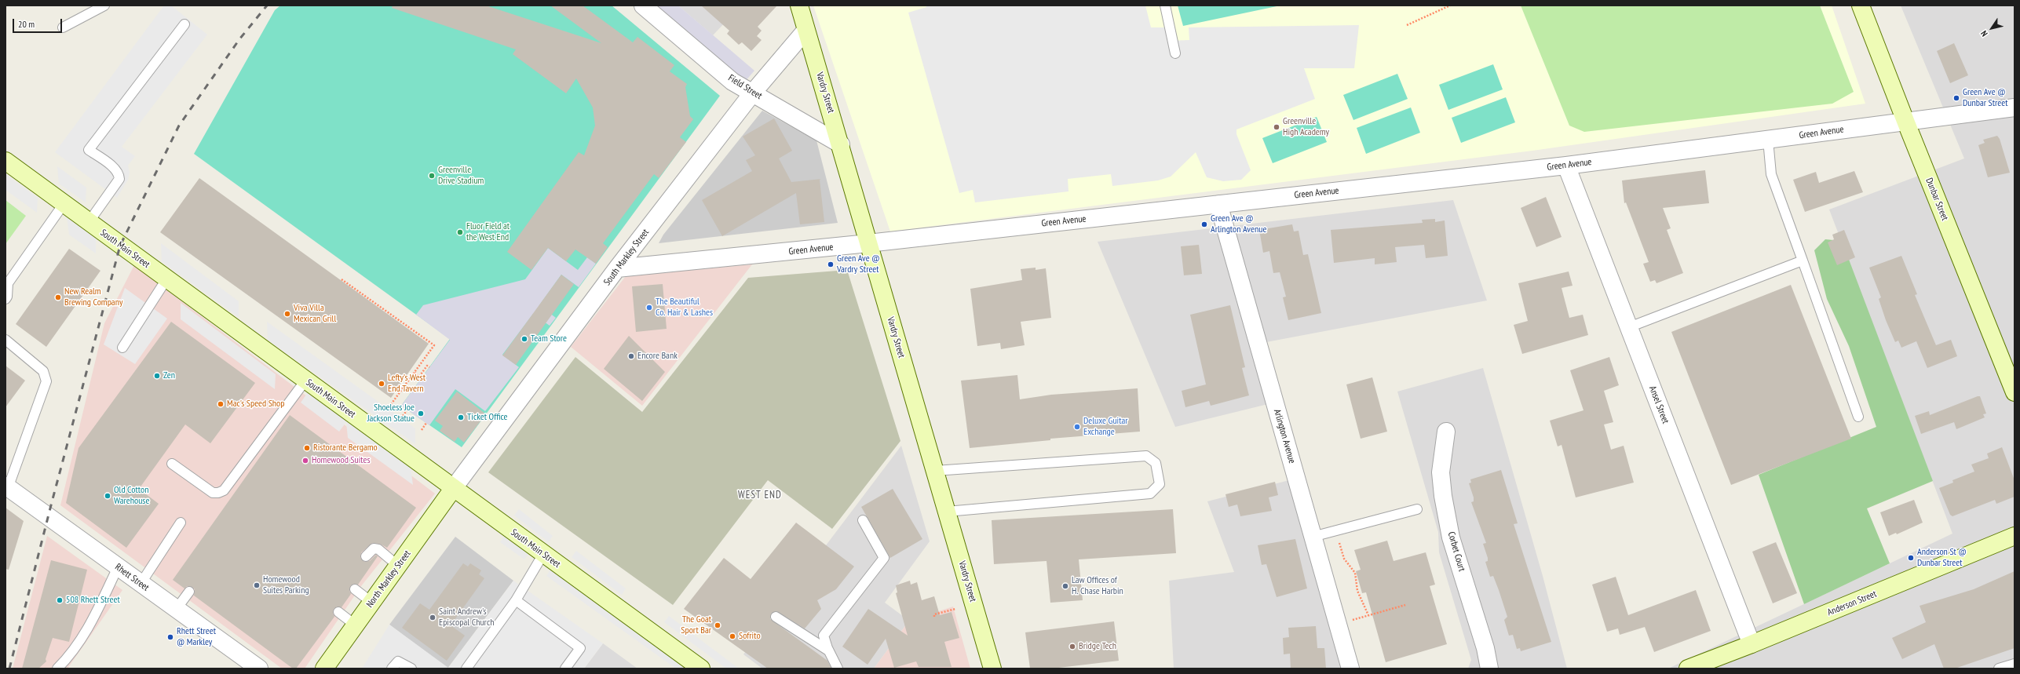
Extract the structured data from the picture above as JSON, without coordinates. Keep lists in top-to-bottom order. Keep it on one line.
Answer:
{"streets":{"street":["Field Street","Vardry Street","Green Avenue","Dunbar Street","South Main Street","South Markley Street","Ansel Street","Arlington Avenue","Corbet Court","Rhett Street","North Markley Street","Anderson Street"]},"crossings":[["Field Street","Vardry Street"],["Field Street","South Markley Street"],["Vardry Street","Green Avenue"],["Vardry Street","South Markley Street"],["Green Avenue","Dunbar Street"],["Green Avenue","South Markley Street"],["Green Avenue","Ansel Street"],["Green Avenue","Arlington Avenue"],["South Main Street","South Markley Street"],["South Main Street","North Markley Street"],["South Markley Street","North Markley Street"],["Ansel Street","Anderson Street"]],"districts":["WEST END"],"places":["Green Ave @ Dunbar Street","Greenville High Academy","Greenville Drive Stadium","Green Ave @ Arlington Avenue","Fluor Field at the West End","Green Ave @ Vardry Street","New Realm Brewing Company","The Beautiful Co. Hair & Lashes","Viva Villa Mexican Grill","Team Store","Encore Bank","Zen","Lefty’s West End Tavern","Mac's Speed Shop","Shoeless Joe Jackson Statue","Ticket Office","Deluxe Guitar Exchange","Ristorante Bergamo","Homewood Suites","Old Cotton Warehouse","Anderson St @ Dunbar Street","Homewood Suites Parking","Law Offices of H. Chase Harbin","508 Rhett Street","Saint Andrew's Episcopal Church","The Goat Sport Bar","Sofrito","Rhett Street @ Markley","Bridge Tech"],"scale_bar":"20 m","north":"bottom left"}
